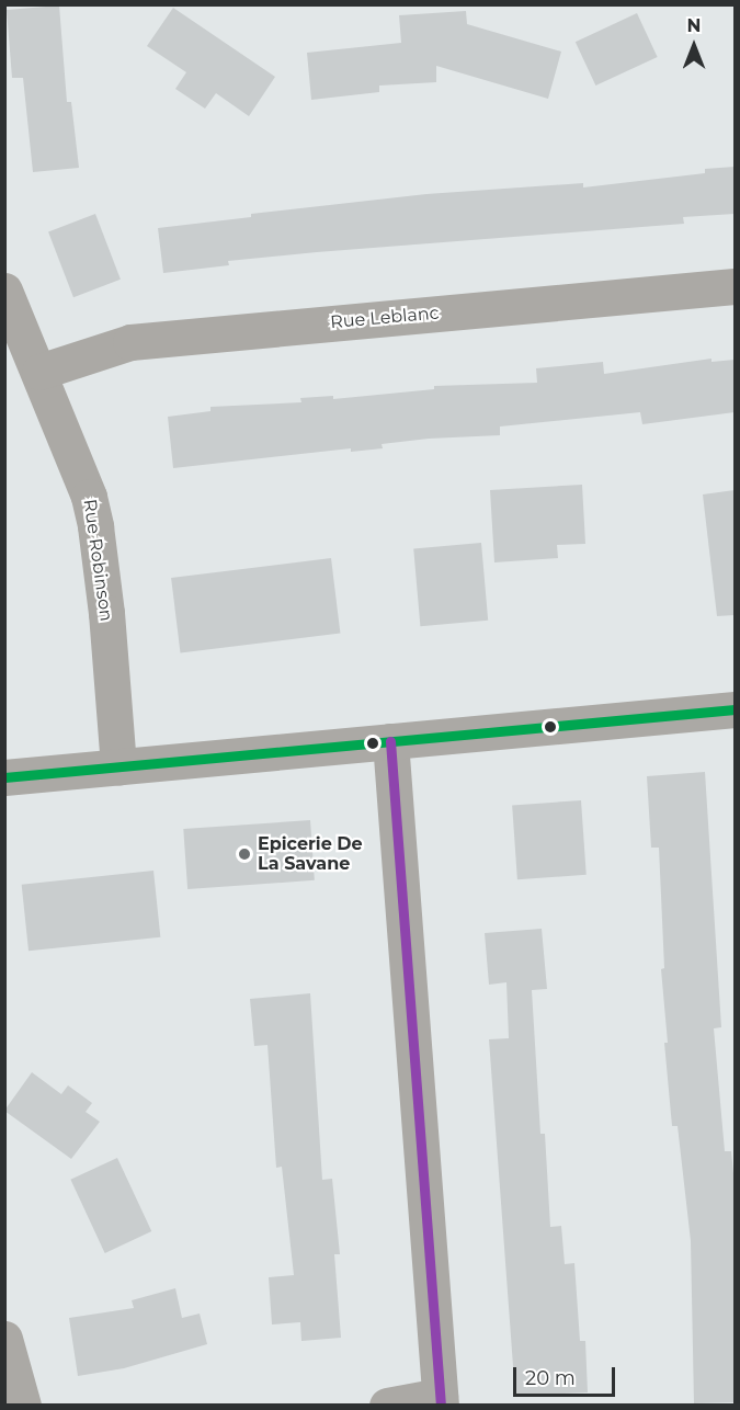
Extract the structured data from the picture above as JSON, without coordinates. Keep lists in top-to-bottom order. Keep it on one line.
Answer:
{"streets":{"street":["Rue Leblanc","Rue Robinson"]},"crossings":[["Rue Leblanc","Rue Robinson"]],"places":["Epicerie De La Savane"],"scale_bar":"20 m","north":"top"}
